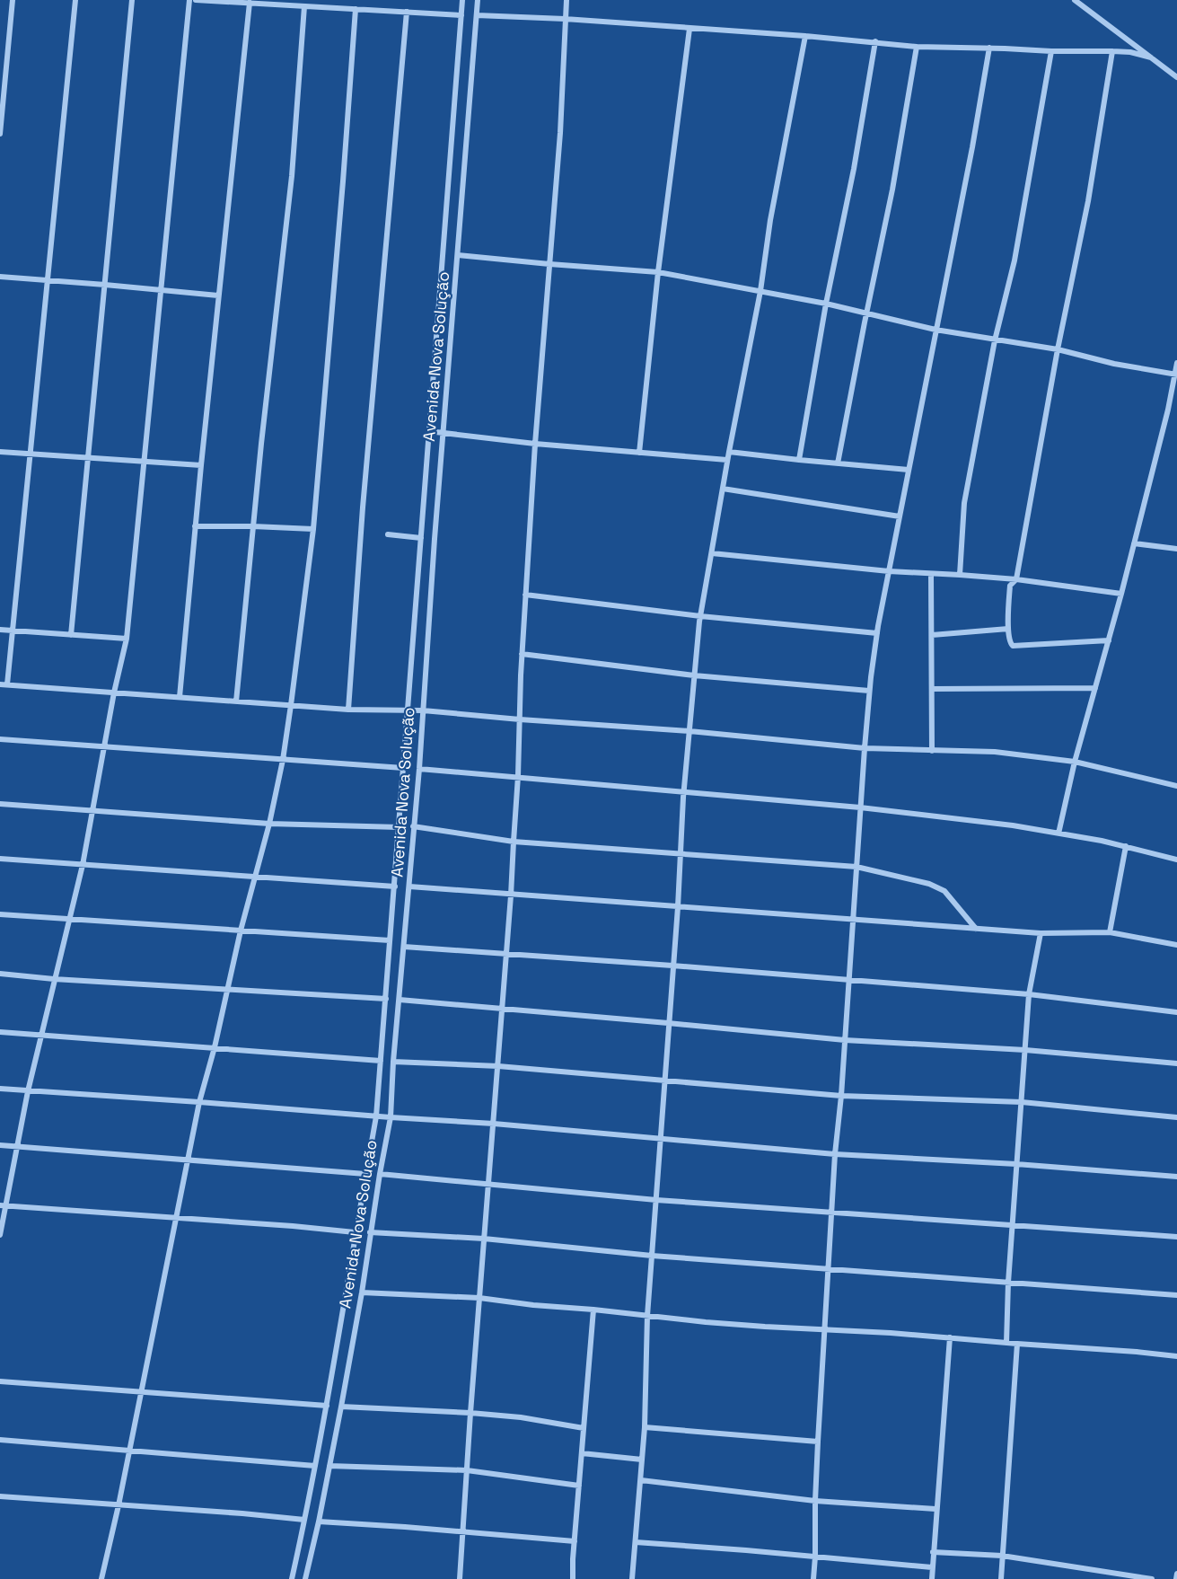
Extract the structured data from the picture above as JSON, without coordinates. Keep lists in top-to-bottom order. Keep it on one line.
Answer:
{"streets":{"street":["Avenida Nova Solução"]}}
